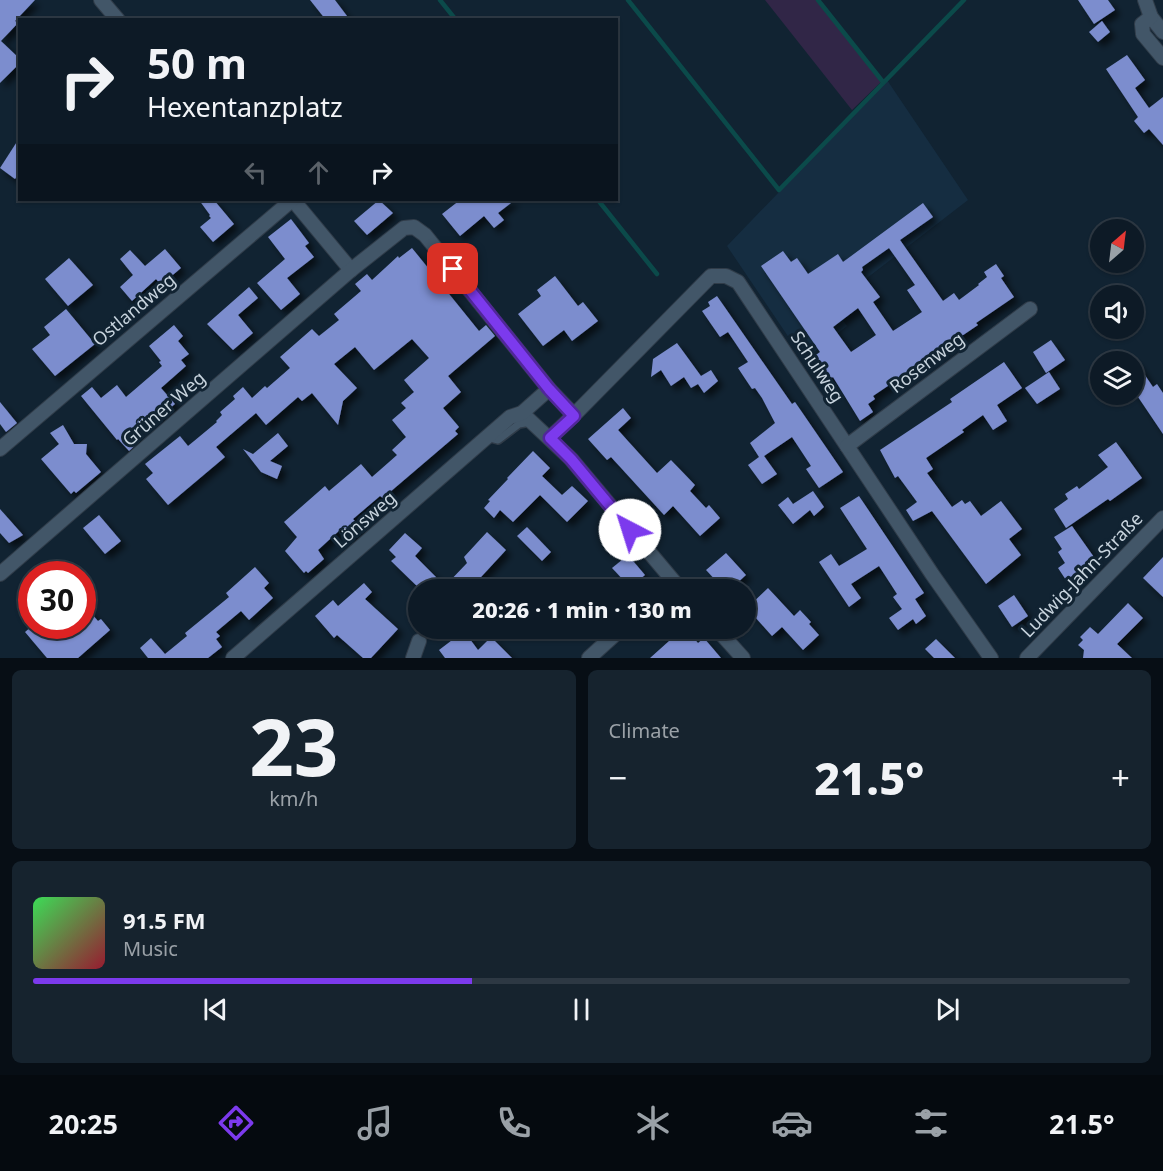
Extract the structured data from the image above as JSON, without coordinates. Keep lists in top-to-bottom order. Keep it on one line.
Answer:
{"streets":{"street":["Ostlandweg","Rosenweg","Schulweg","Grüner Weg","Lönsweg","Ludwig-Jahn-Straße"]},"crossings":[["Rosenweg","Schulweg"],["Grüner Weg","Lönsweg"]],"north":"top right","page":{"turn":["50 m","Hexentanzplatz"],"limit":"30","trip":"20:26 · 1 min · 130 m","tile":[["23","km/h"],"Climate"],"heat":["−","21.5°","+"],"song":["91.5 FM","Music"],"tabs":["20:25","21.5°"]}}
